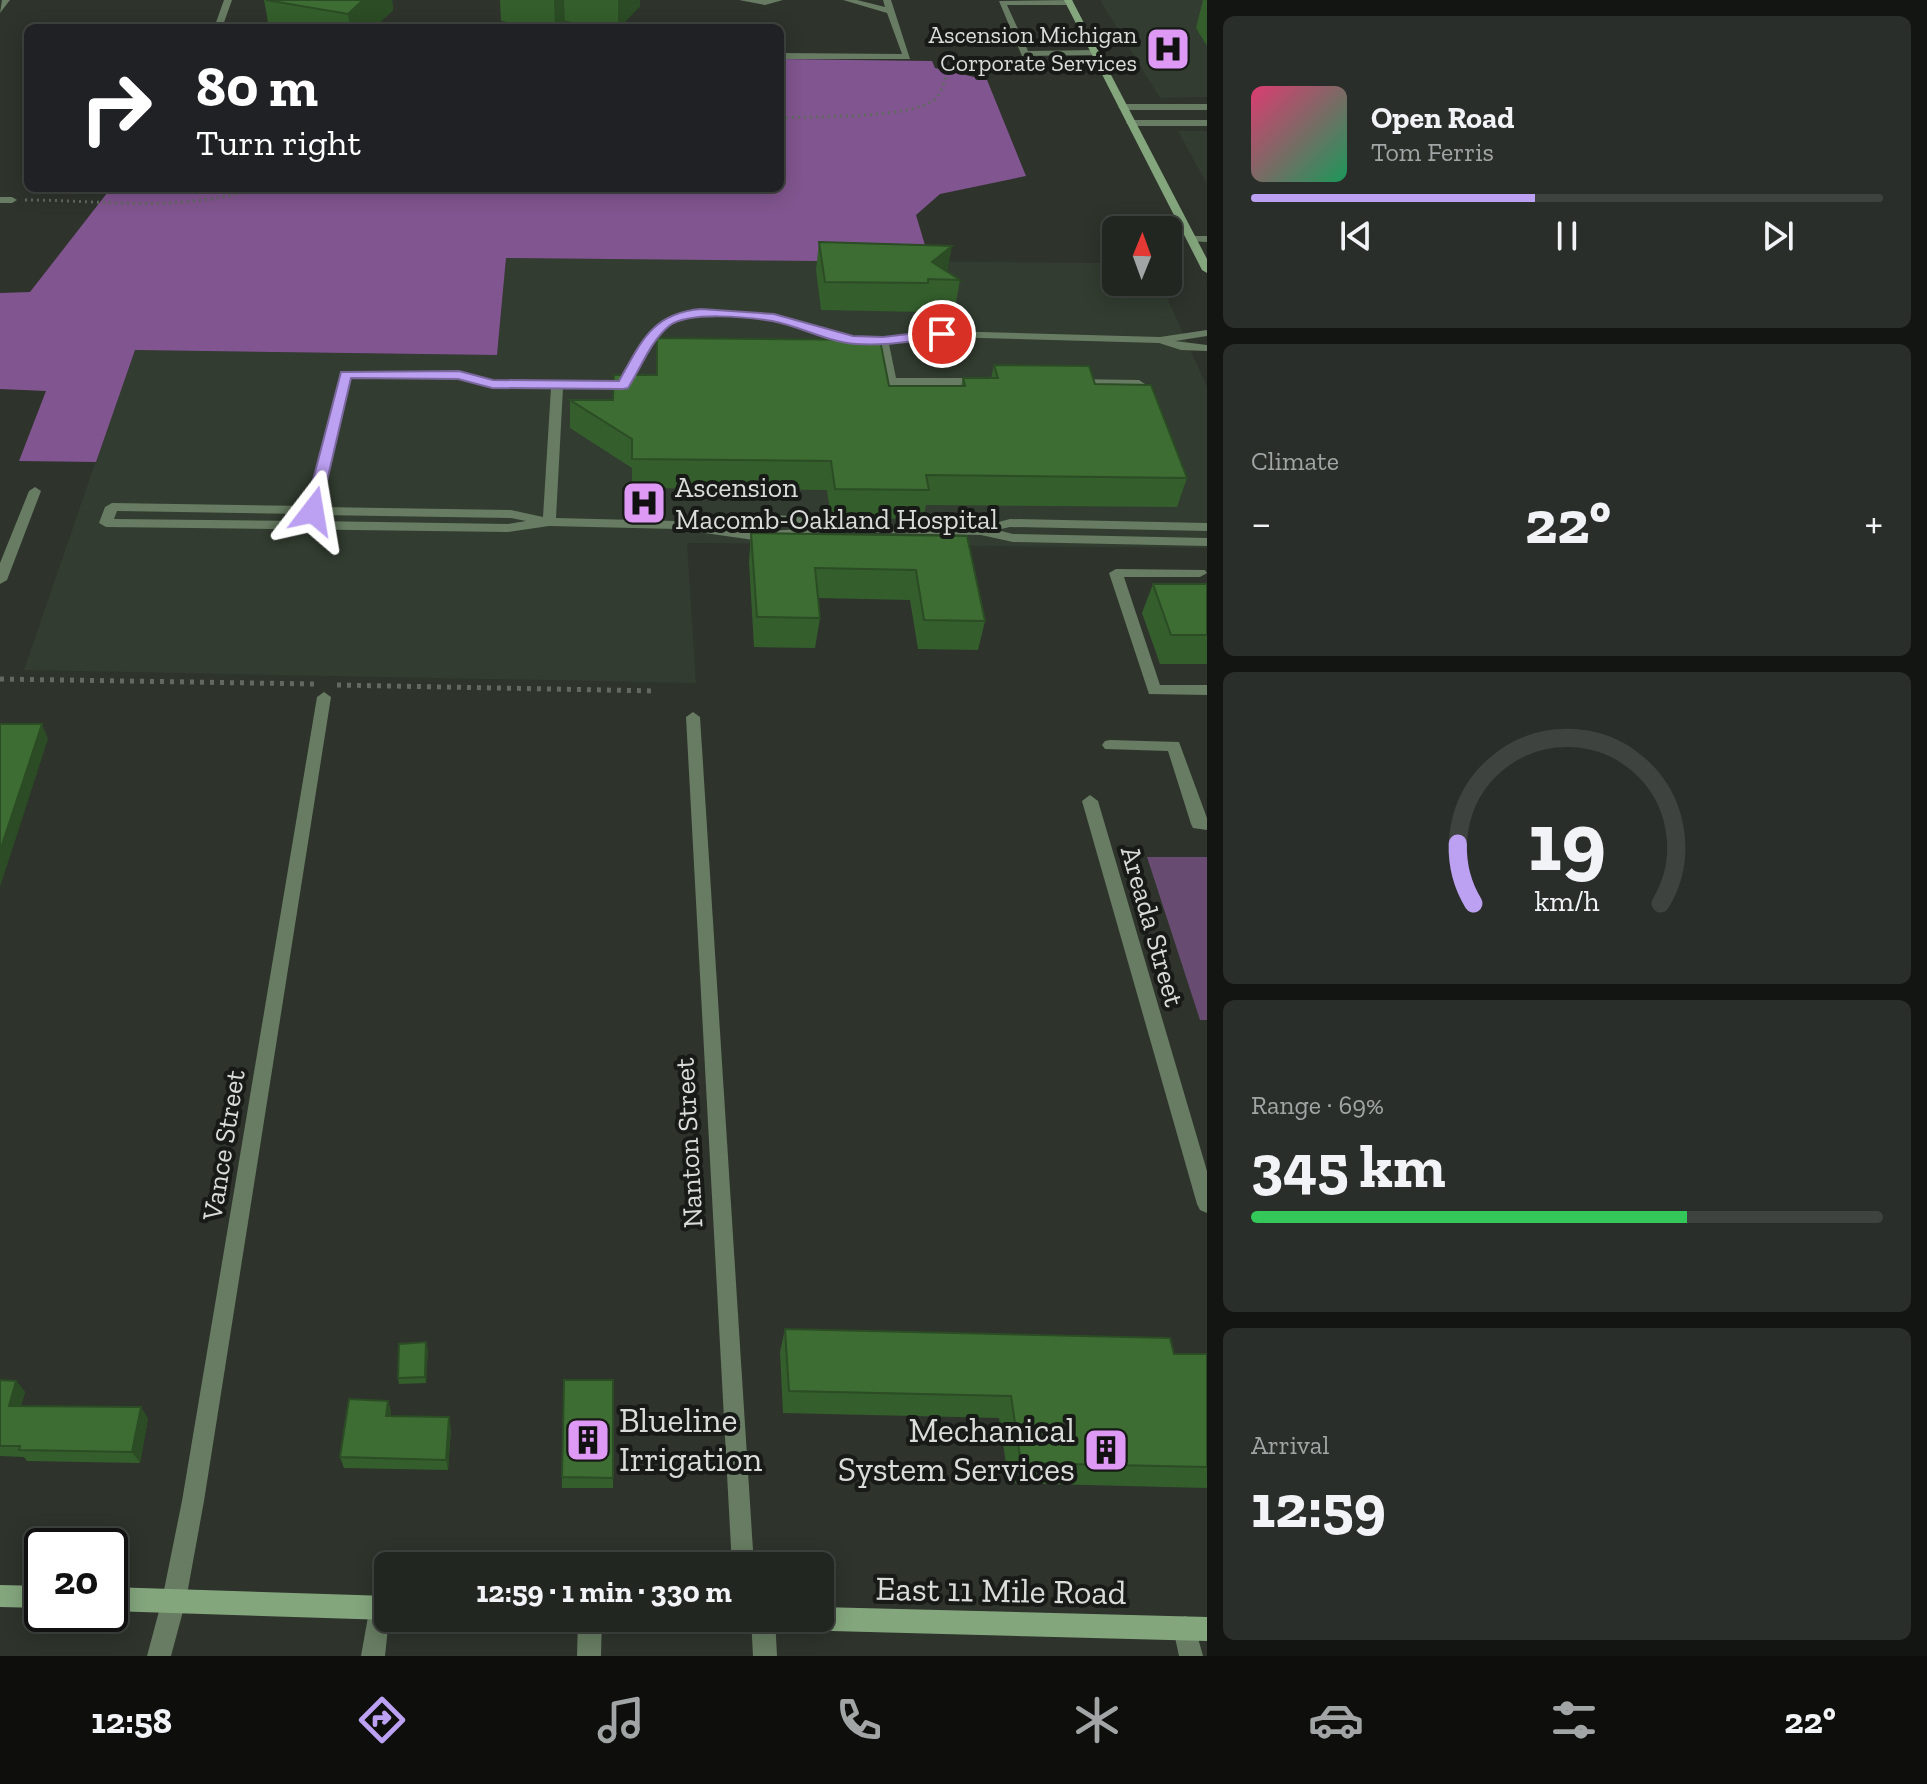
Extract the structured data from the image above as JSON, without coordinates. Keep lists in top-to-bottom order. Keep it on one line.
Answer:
{"streets":{"main road":["East 11 Mile Road"],"street":["Areada Street","Nanton Street","Vance Street"]},"places":{"hospital":["Ascension Michigan Corporate Services","Ascension Macomb-Oakland Hospital"],"building":["Blueline Irrigation","Mechanical System Services"]},"north":"top","page":{"turn":["80 m","Turn right"],"song":["Open Road","Tom Ferris"],"tile":["Climate",["Range · 69%","345 km"],["Arrival","12:59"]],"heat":["−","22°","+"],"limit":"20","trip":"12:59 · 1 min · 330 m","tabs":["12:58","22°"],"gauge":["19","km/h"]}}
